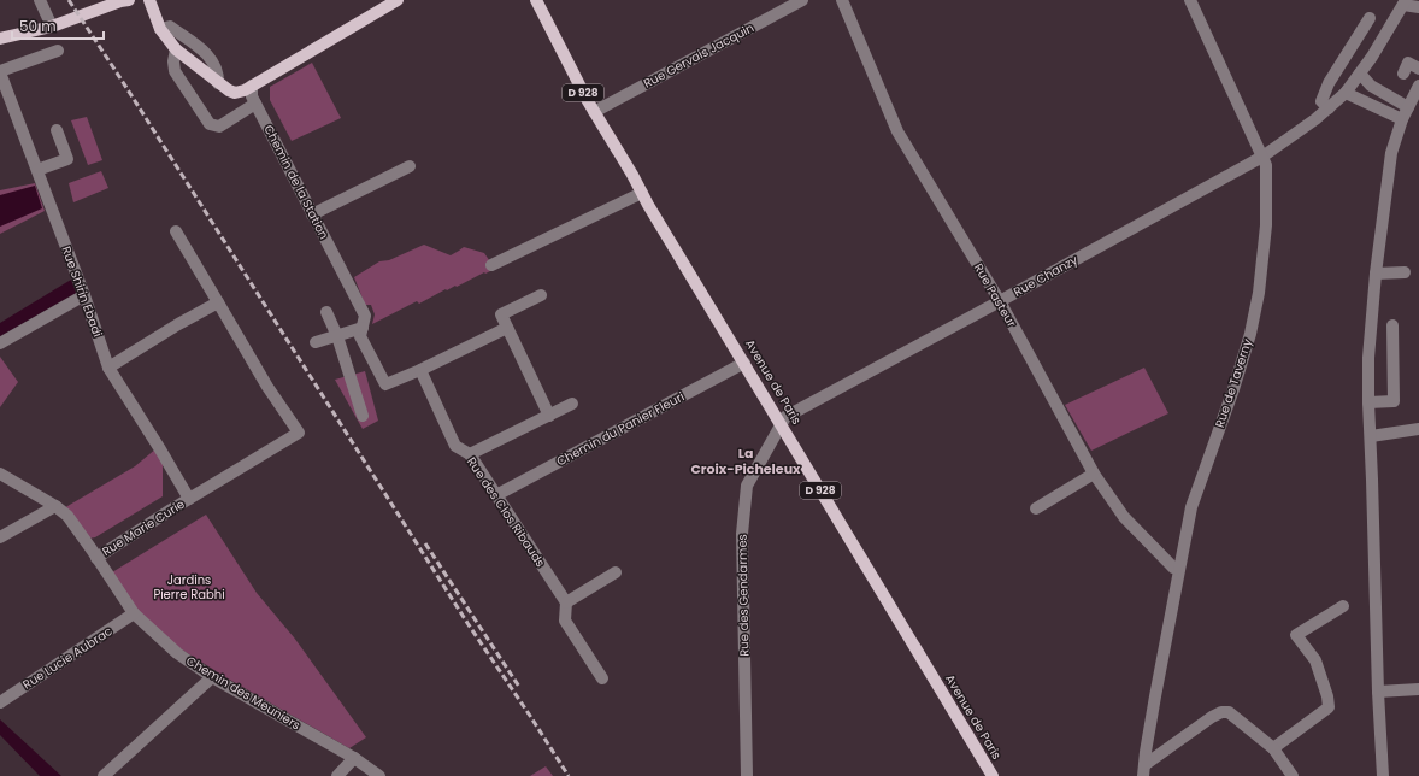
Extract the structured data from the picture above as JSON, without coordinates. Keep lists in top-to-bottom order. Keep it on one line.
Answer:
{"streets":{"main road":["D 928","Avenue de Paris"],"street":["Rue Gervais Jacquin","Chemin de la Station","Rue Chanzy","Rue Shirin Ebadi","Rue Pasteur","Rue de Taverny","Chemin du Panier Fleuri","Rue des Clos Ribauds","Rue Marie Curie","Rue des Gendarmes","Rue Lucie Aubrac","Chemin des Meuniers"]},"crossings":[["Rue Gervais Jacquin","Avenue de Paris"],["Rue Chanzy","Rue Pasteur"],["Rue Chanzy","Avenue de Paris"],["Rue Chanzy","Rue de Taverny"],["Rue Chanzy","Rue des Gendarmes"],["Rue Shirin Ebadi","Rue Marie Curie"],["Rue Pasteur","Rue de Taverny"],["Avenue de Paris","Chemin du Panier Fleuri"],["Avenue de Paris","Rue des Gendarmes"],["Chemin du Panier Fleuri","Rue des Clos Ribauds"],["Rue Marie Curie","Chemin des Meuniers"],["Rue Lucie Aubrac","Chemin des Meuniers"]],"districts":["La Croix-Picheleux"],"parks":["Jardins Pierre Rabhi"],"scale_bar":"50 m"}
